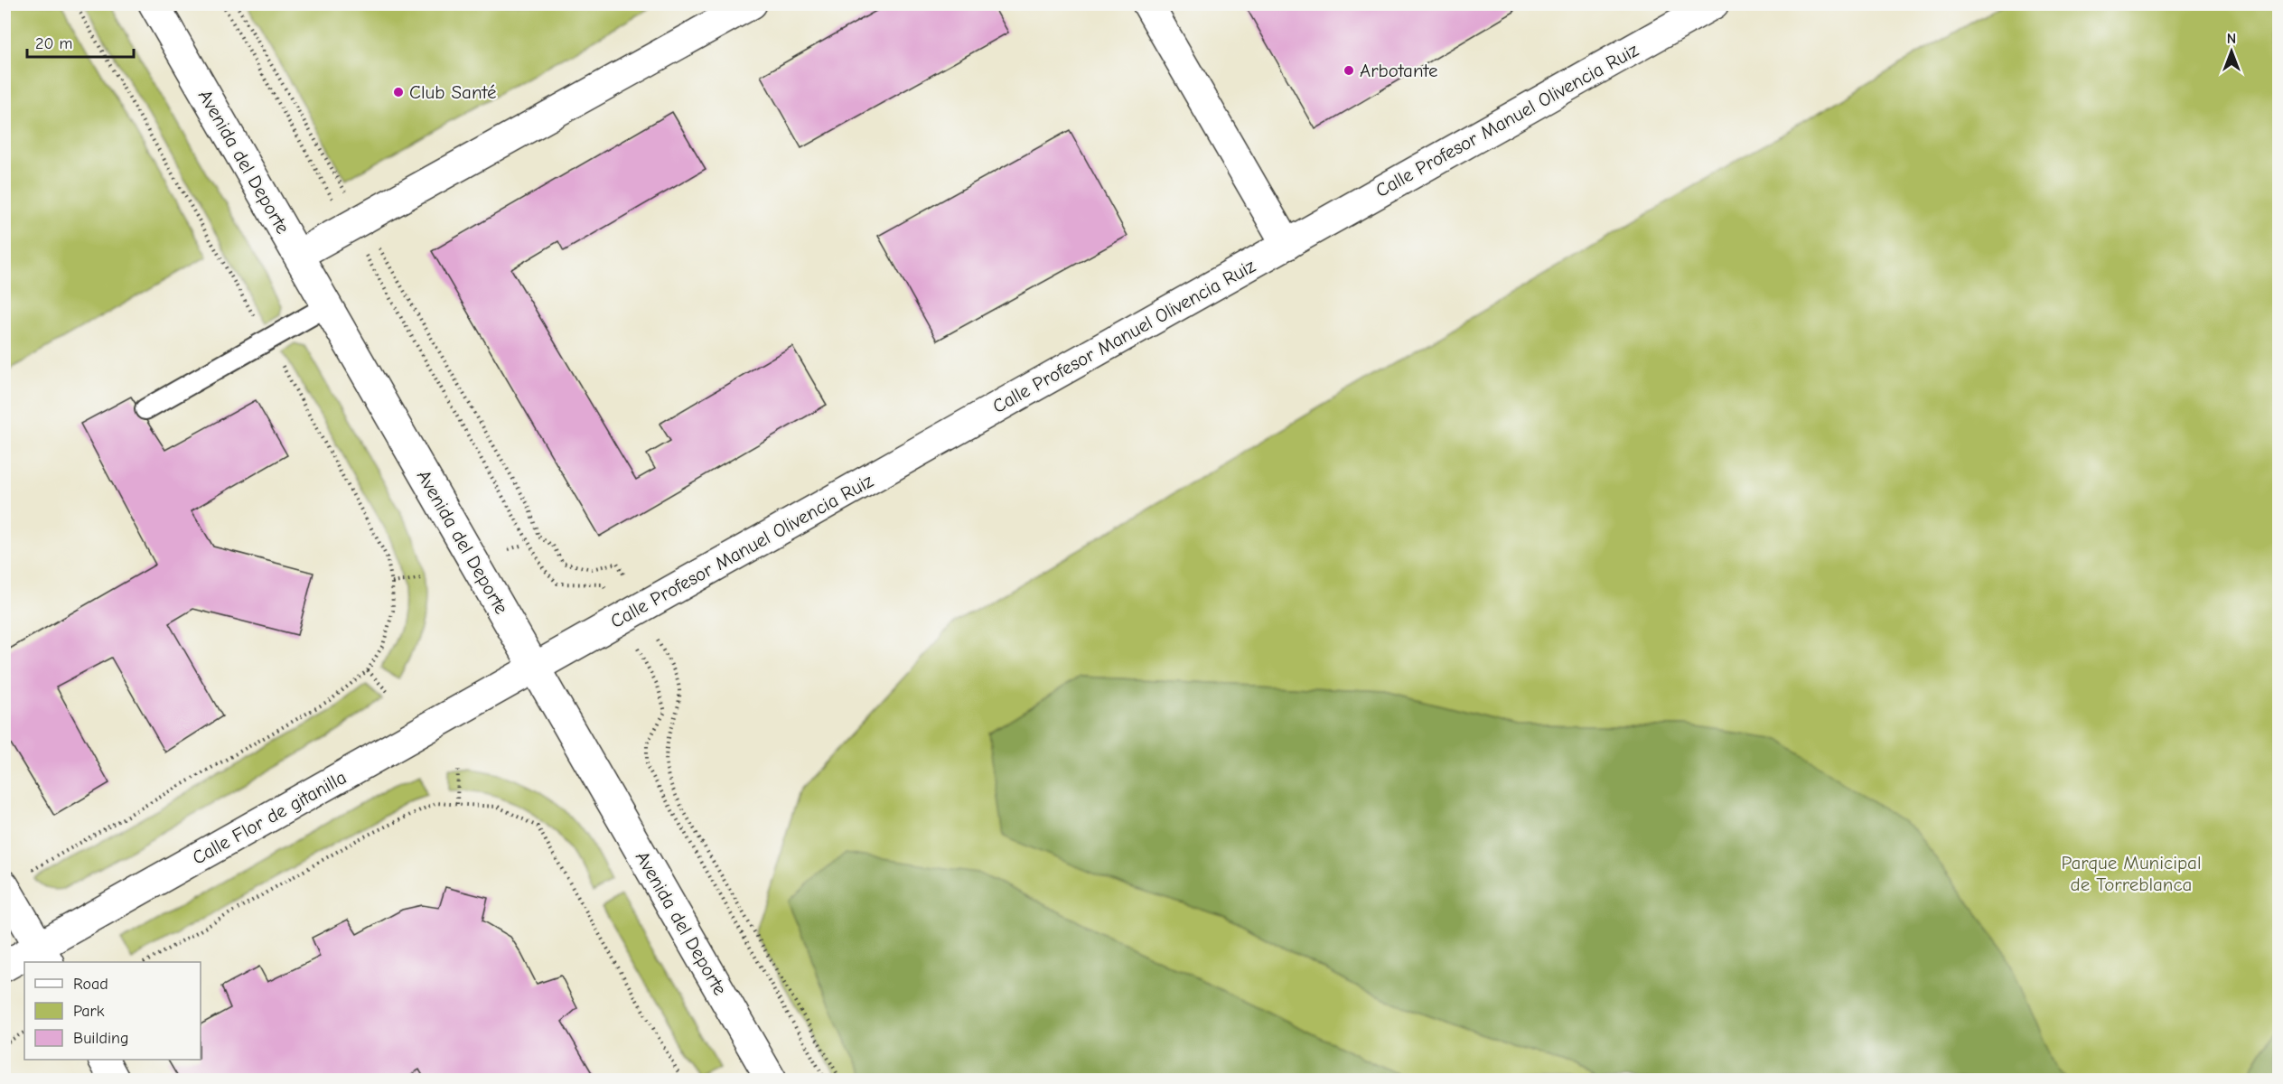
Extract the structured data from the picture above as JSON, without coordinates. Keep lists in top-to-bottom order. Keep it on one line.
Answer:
{"streets":{"street":["Calle Profesor Manuel Olivencia Ruiz","Avenida del Deporte","Calle Flor de gitanilla"]},"crossings":[["Calle Profesor Manuel Olivencia Ruiz","Avenida del Deporte"],["Calle Profesor Manuel Olivencia Ruiz","Calle Flor de gitanilla"],["Avenida del Deporte","Calle Flor de gitanilla"]],"parks":["Parque Municipal de Torreblanca"],"places":["Arbotante","Club Santé"],"legend":["Road","Park","Building"],"scale_bar":"20 m","north":"top"}
